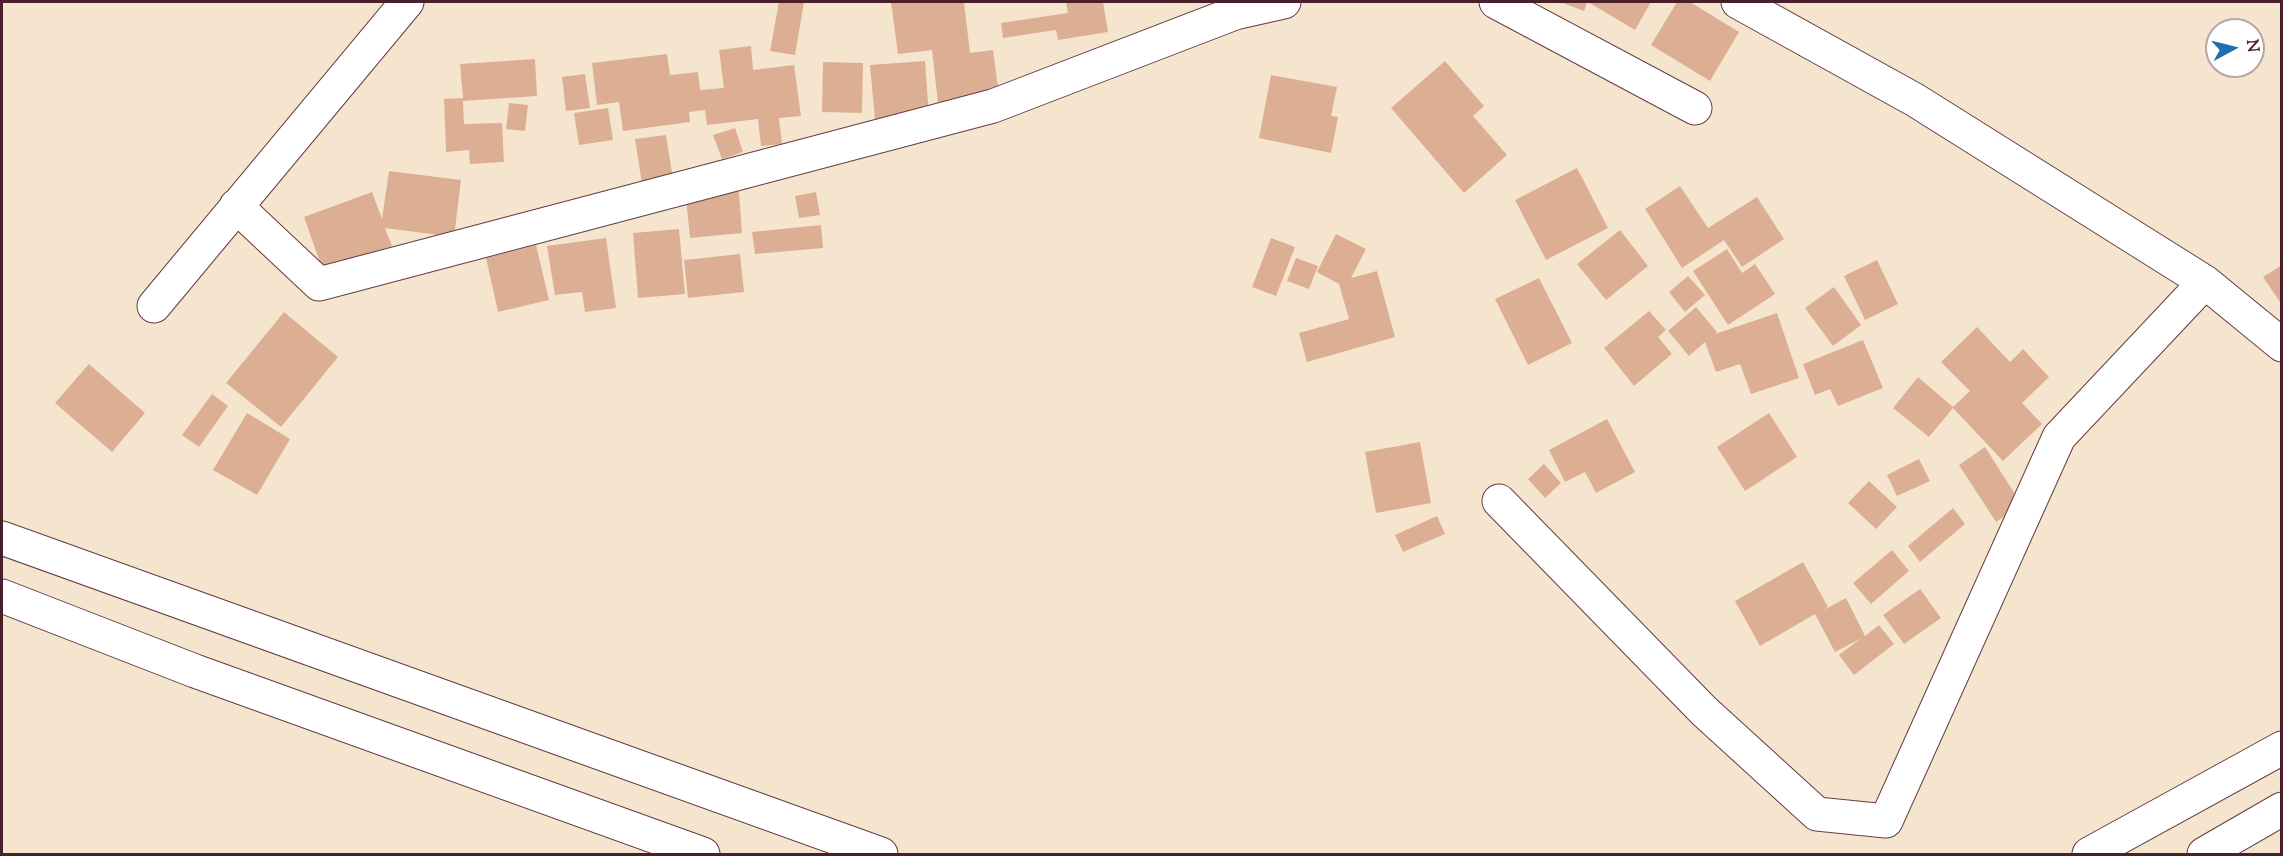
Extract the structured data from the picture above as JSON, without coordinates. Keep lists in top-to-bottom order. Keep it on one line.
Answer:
{"north":"right"}
